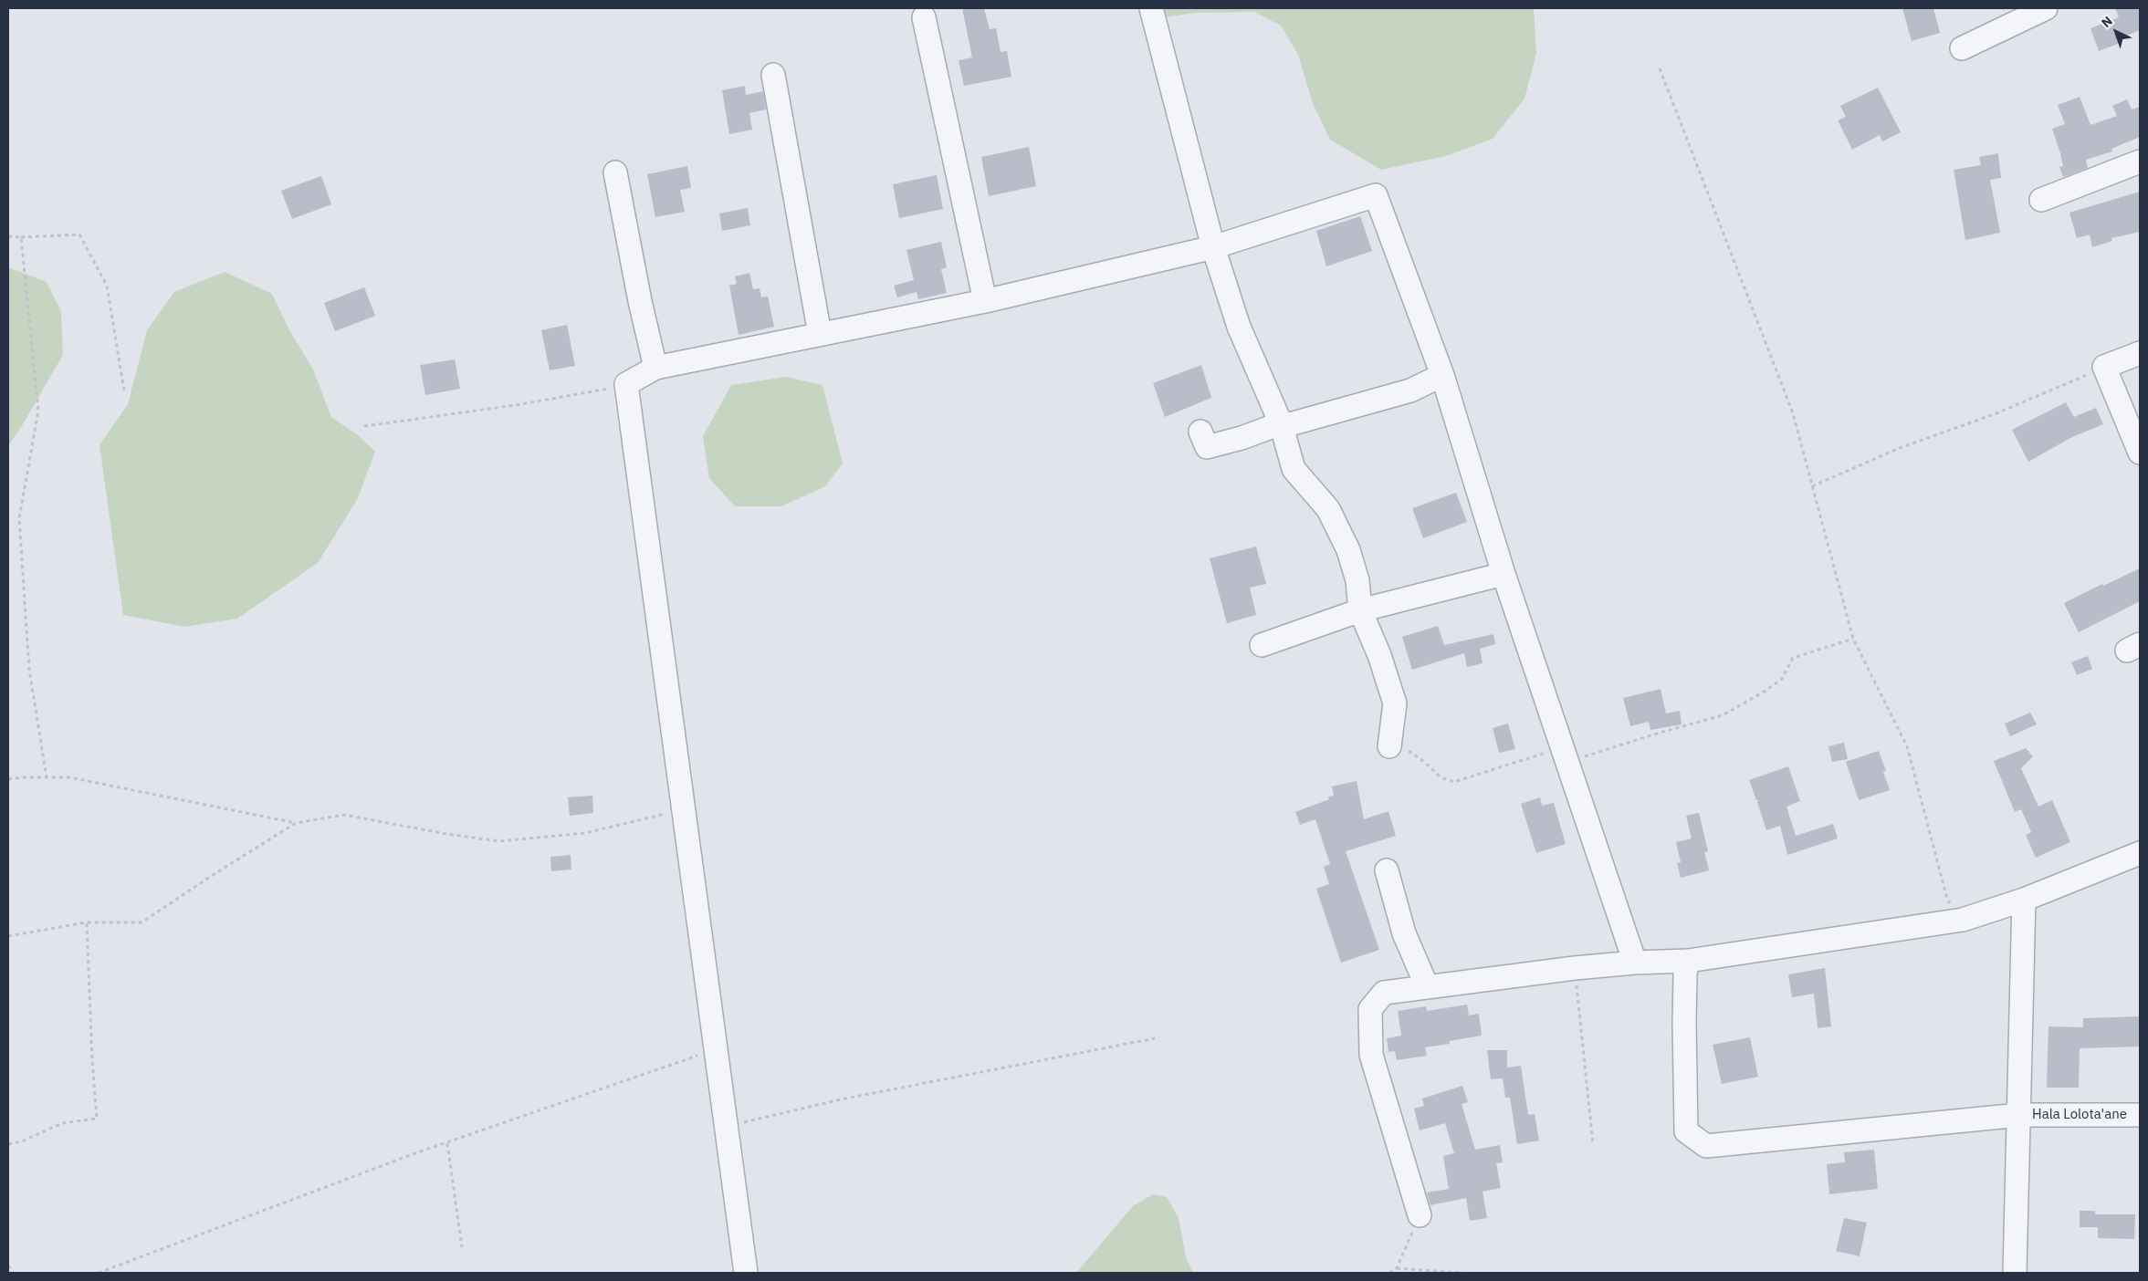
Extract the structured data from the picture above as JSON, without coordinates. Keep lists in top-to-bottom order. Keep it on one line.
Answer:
{"streets":{"street":["Hala Lolota'ane"]},"north":"top left"}
